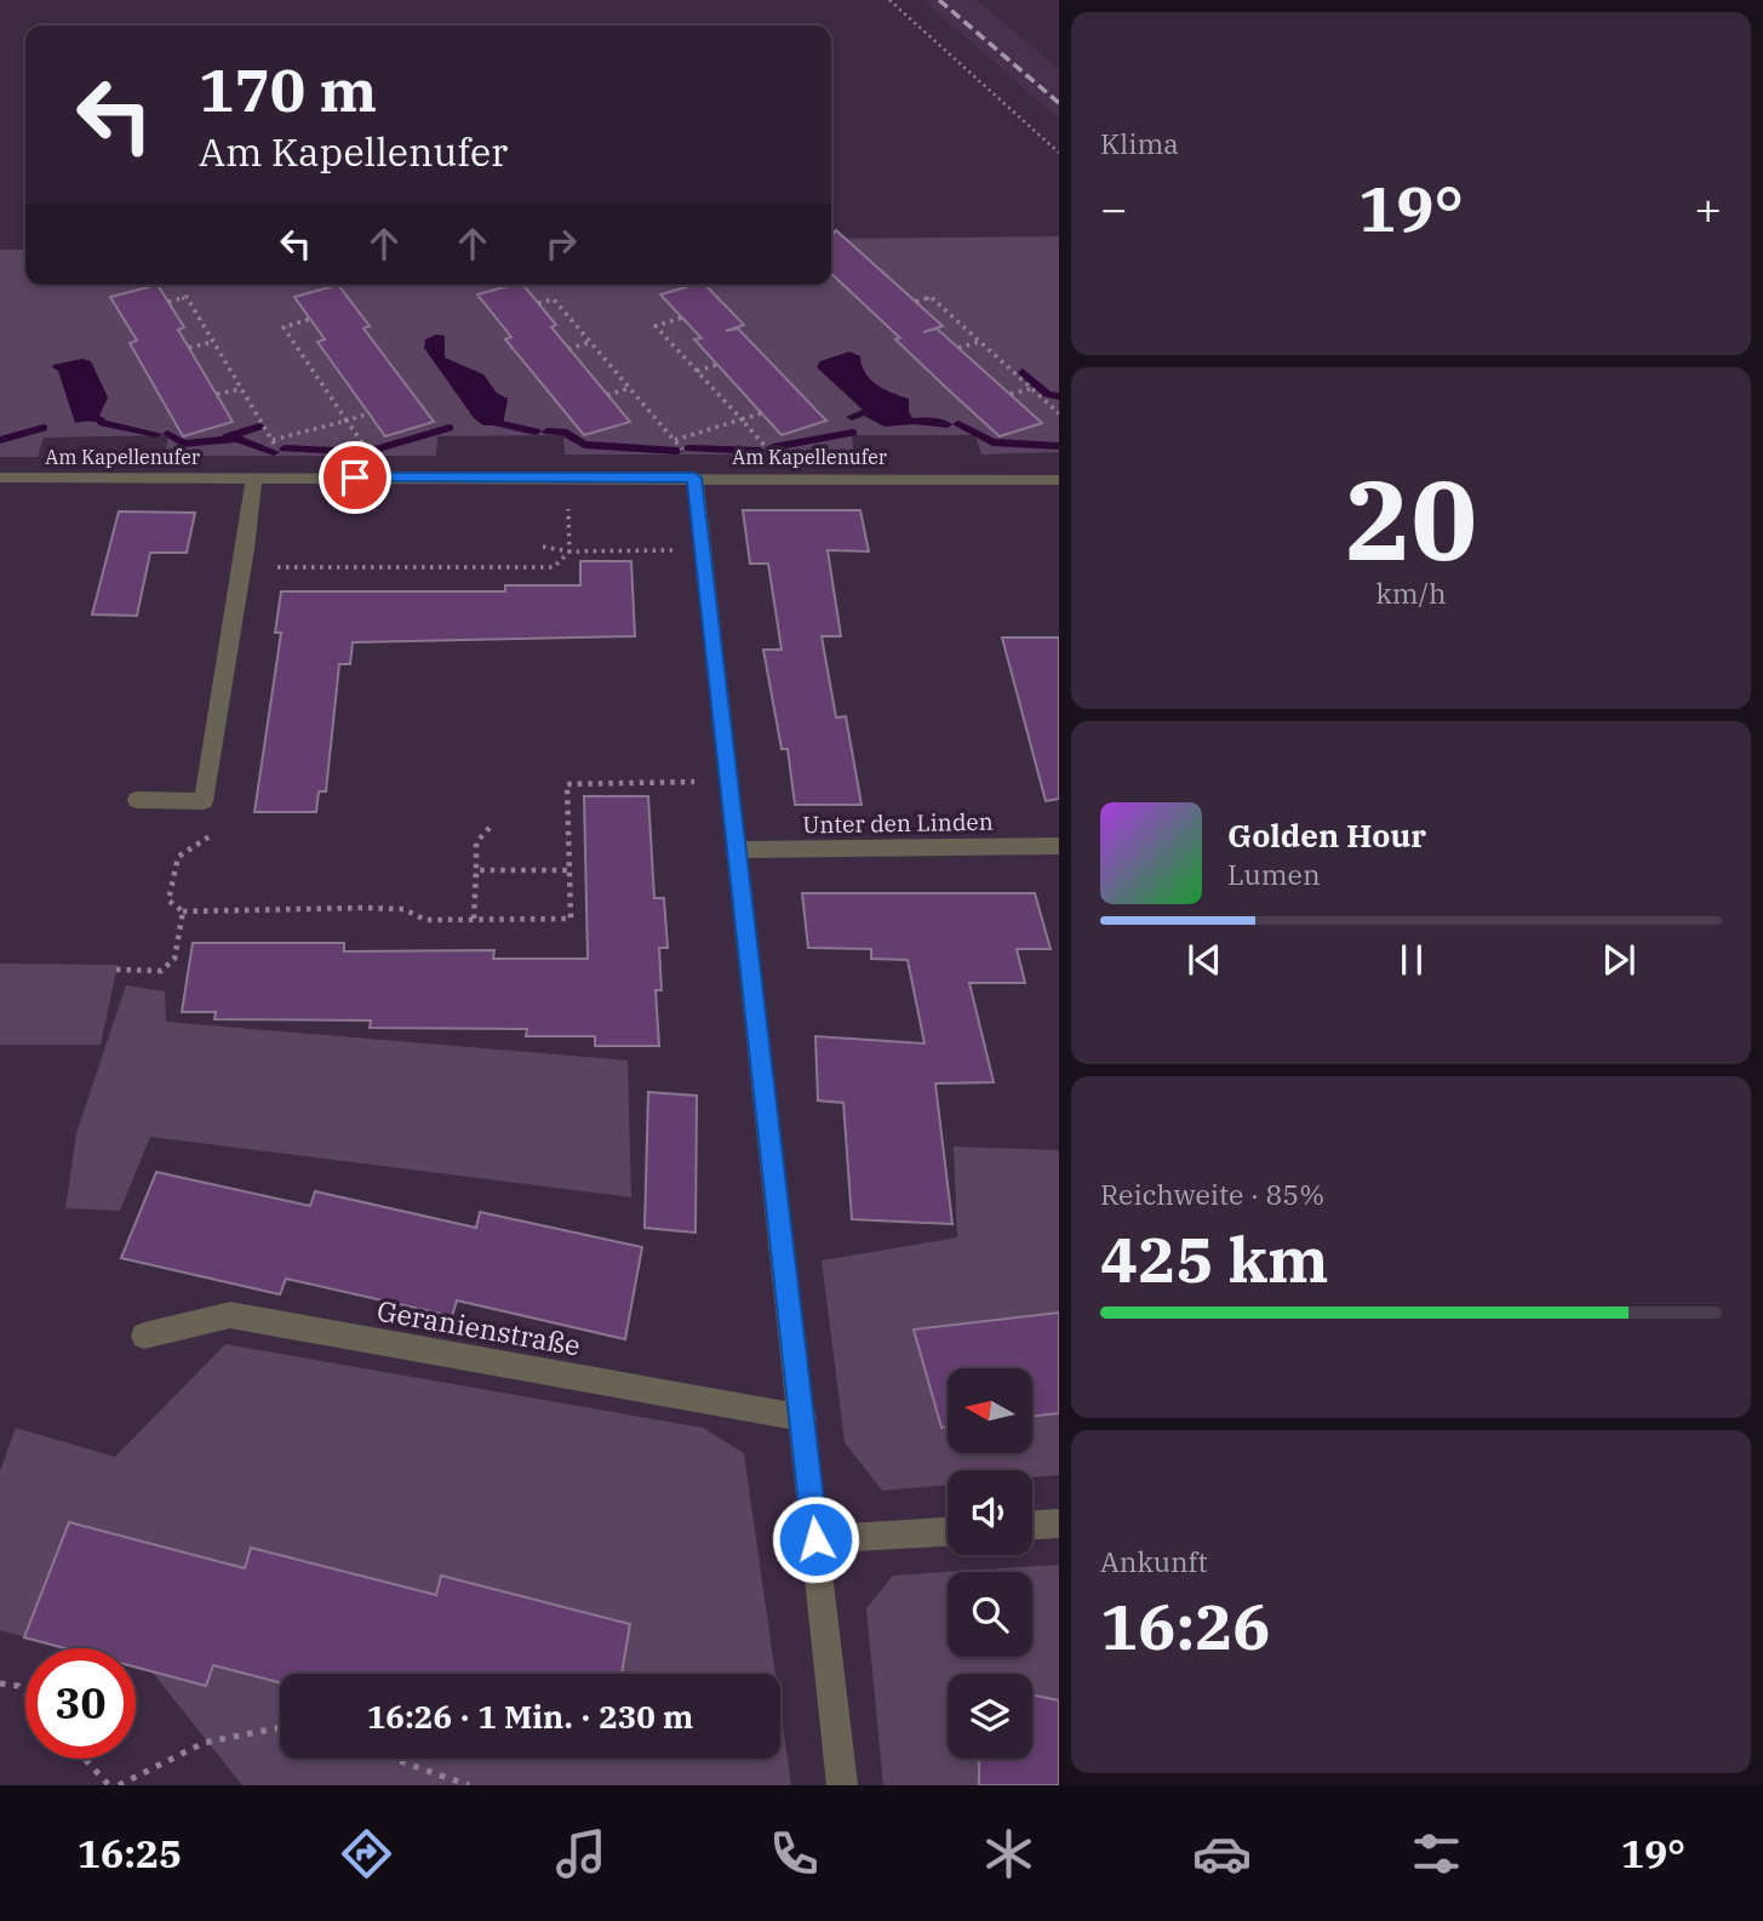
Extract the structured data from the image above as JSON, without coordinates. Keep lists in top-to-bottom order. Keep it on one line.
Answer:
{"streets":{"street":["Am Kapellenufer","Unter den Linden","Geranienstraße"]},"north":"left","page":{"tile":["Klima",["20","km/h"],["Reichweite · 85%","425 km"],["Ankunft","16:26"]],"turn":["170 m","Am Kapellenufer"],"heat":["−","19°","+"],"song":["Golden Hour","Lumen"],"limit":"30","trip":"16:26 · 1 Min. · 230 m","tabs":["16:25","19°"]}}
